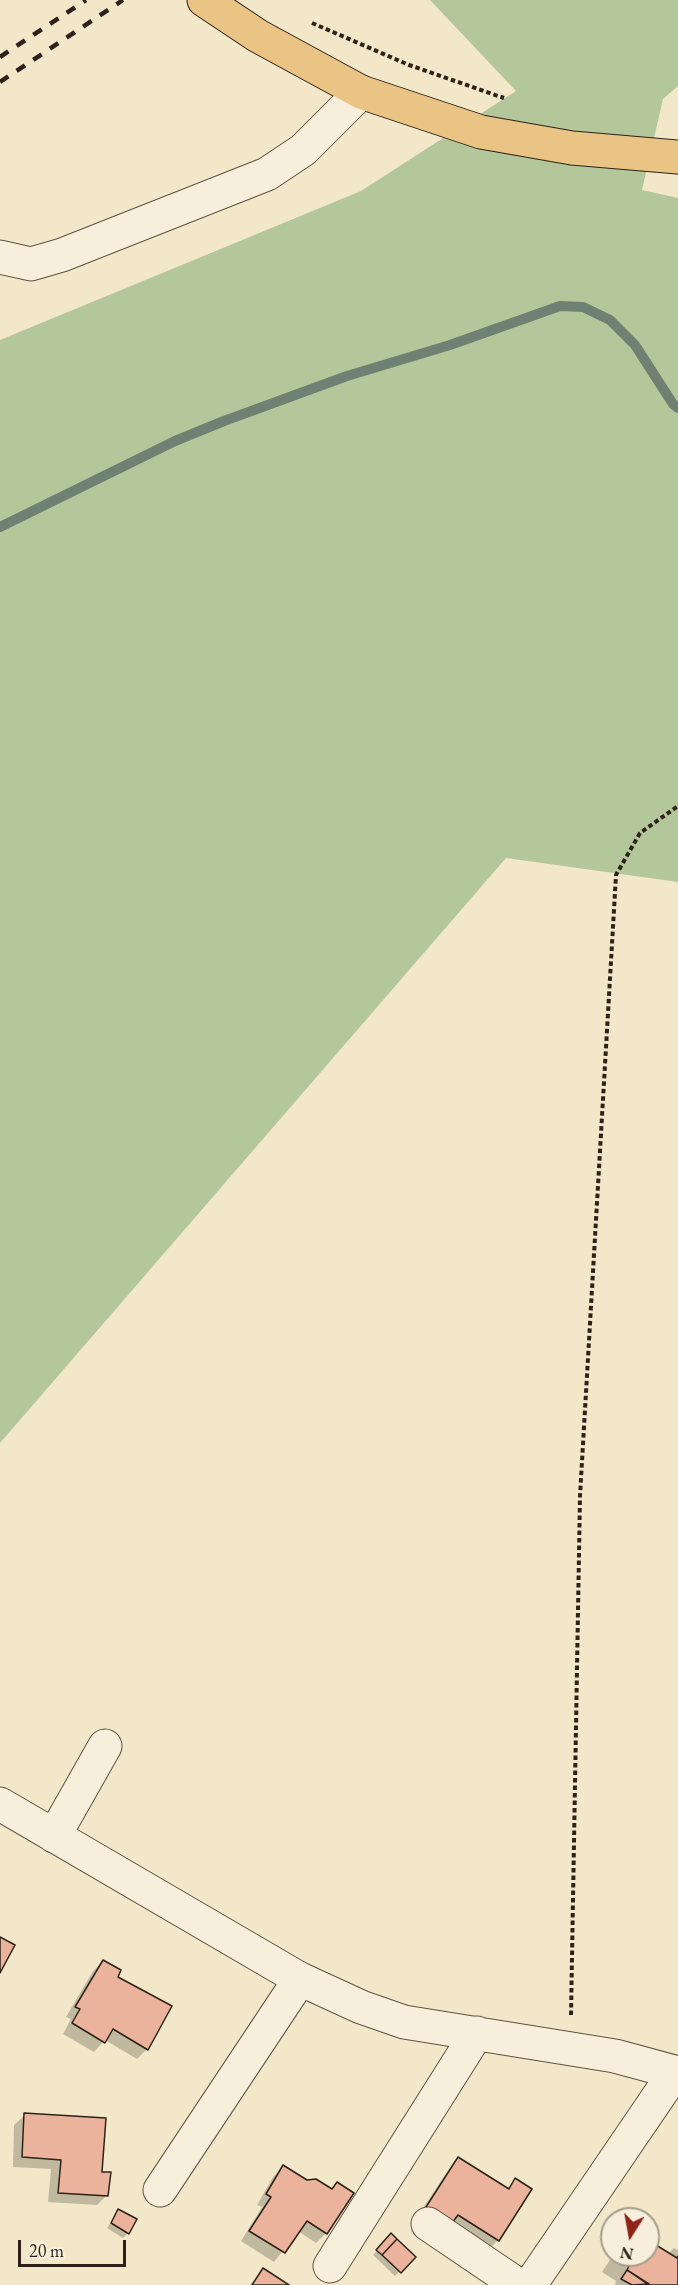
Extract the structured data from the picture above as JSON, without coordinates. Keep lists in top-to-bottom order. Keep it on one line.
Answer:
{"scale_bar":"20 m","north":"bottom"}
